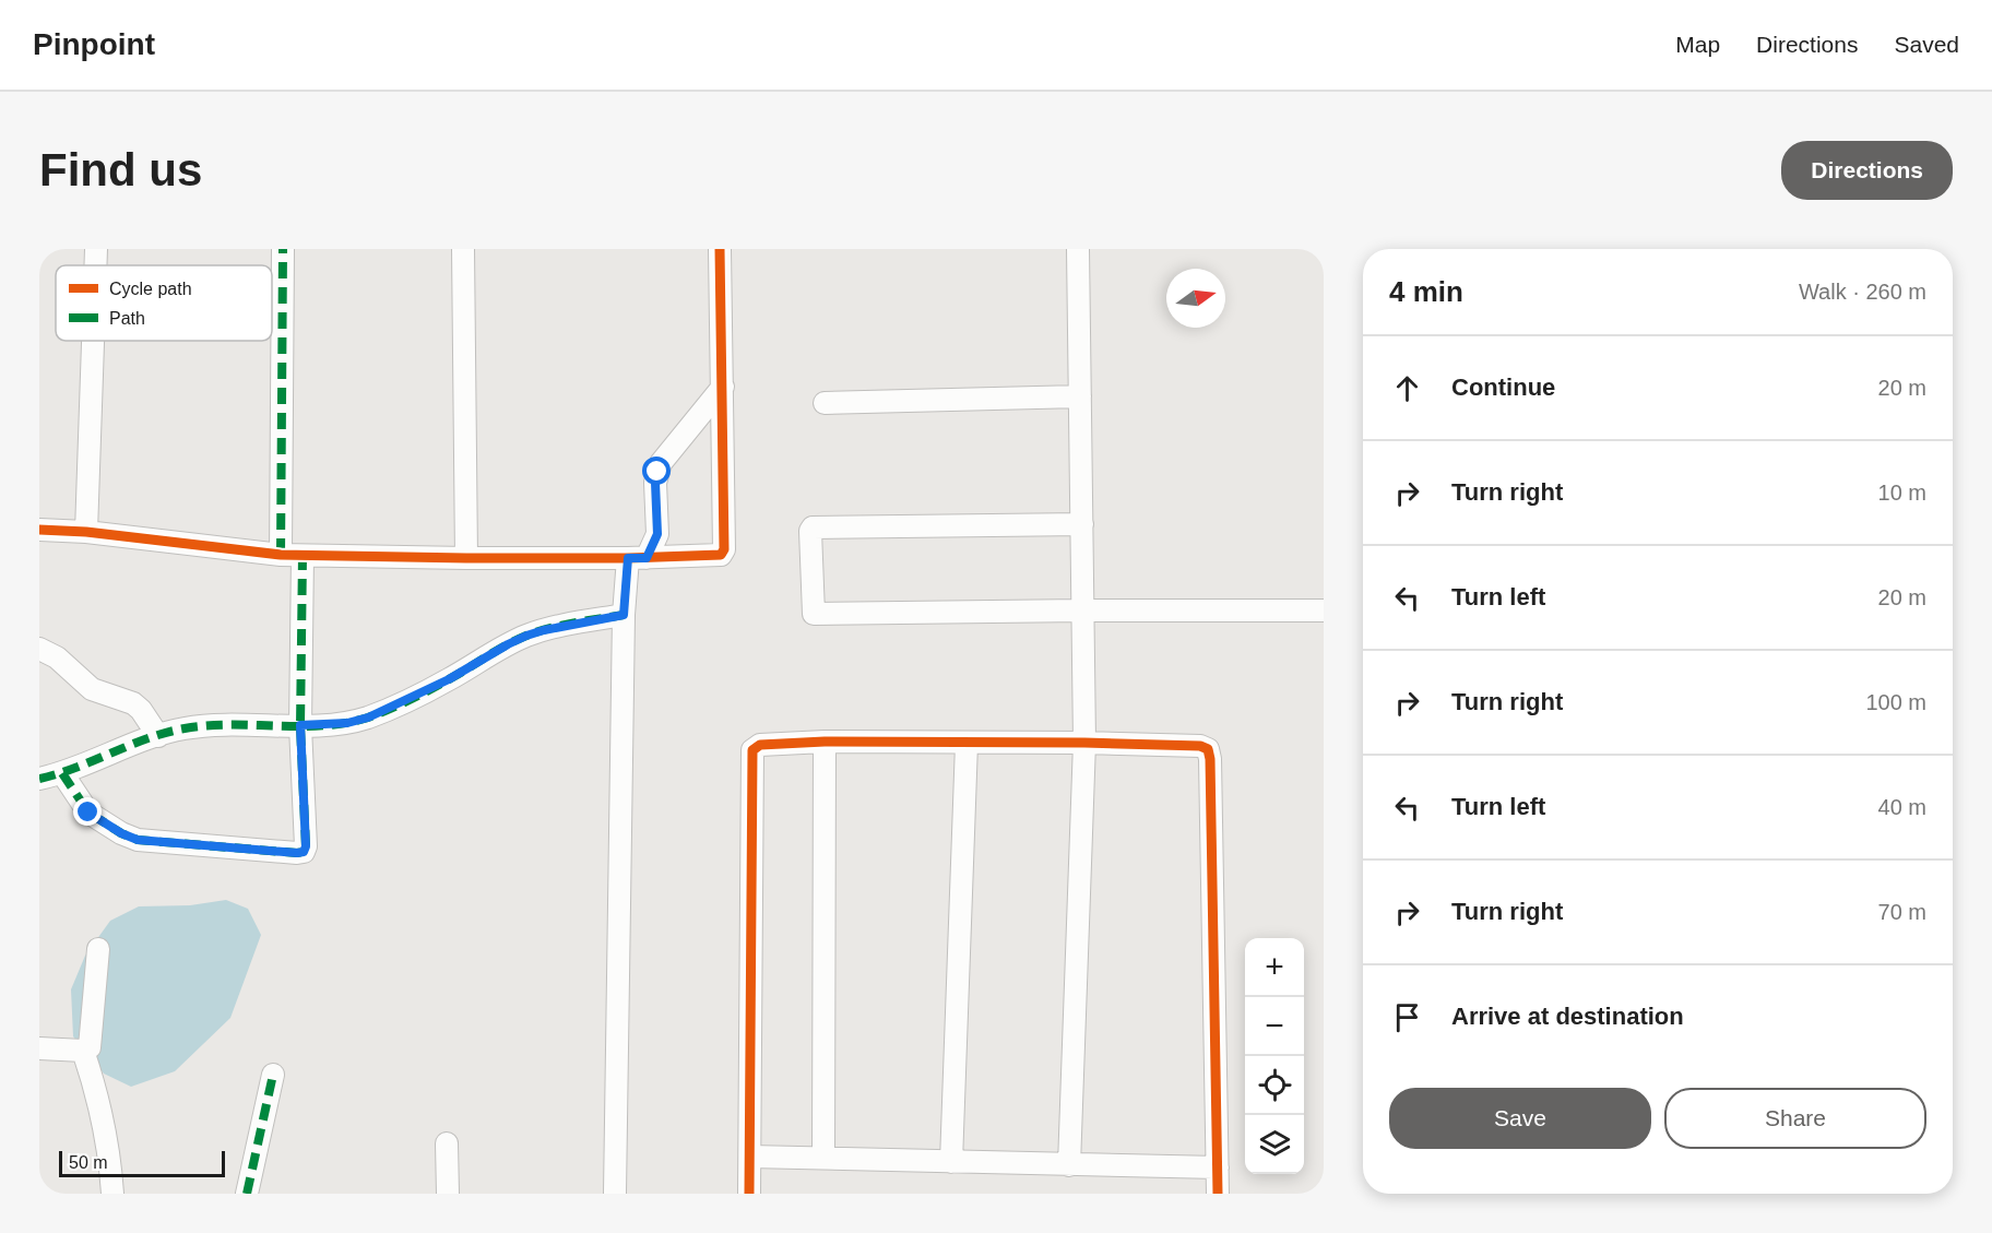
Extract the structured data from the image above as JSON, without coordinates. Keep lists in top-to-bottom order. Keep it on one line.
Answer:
{"legend":["Cycle path","Path"],"scale_bar":"50 m","north":"right","page":{"header":"Pinpoint","nav":["Map","Directions","Saved"],"buttons":["Directions",["Save","Share"]],"title":"Find us","heading":["4 min","Walk · 260 m"],"list":[["Continue","20 m"],["Turn right","10 m"],["Turn left","20 m"],["Turn right","100 m"],["Turn left","40 m"],["Turn right","70 m"],"Arrive at destination"],"map_buttons":["+","−"],"scale":"50 m"}}
